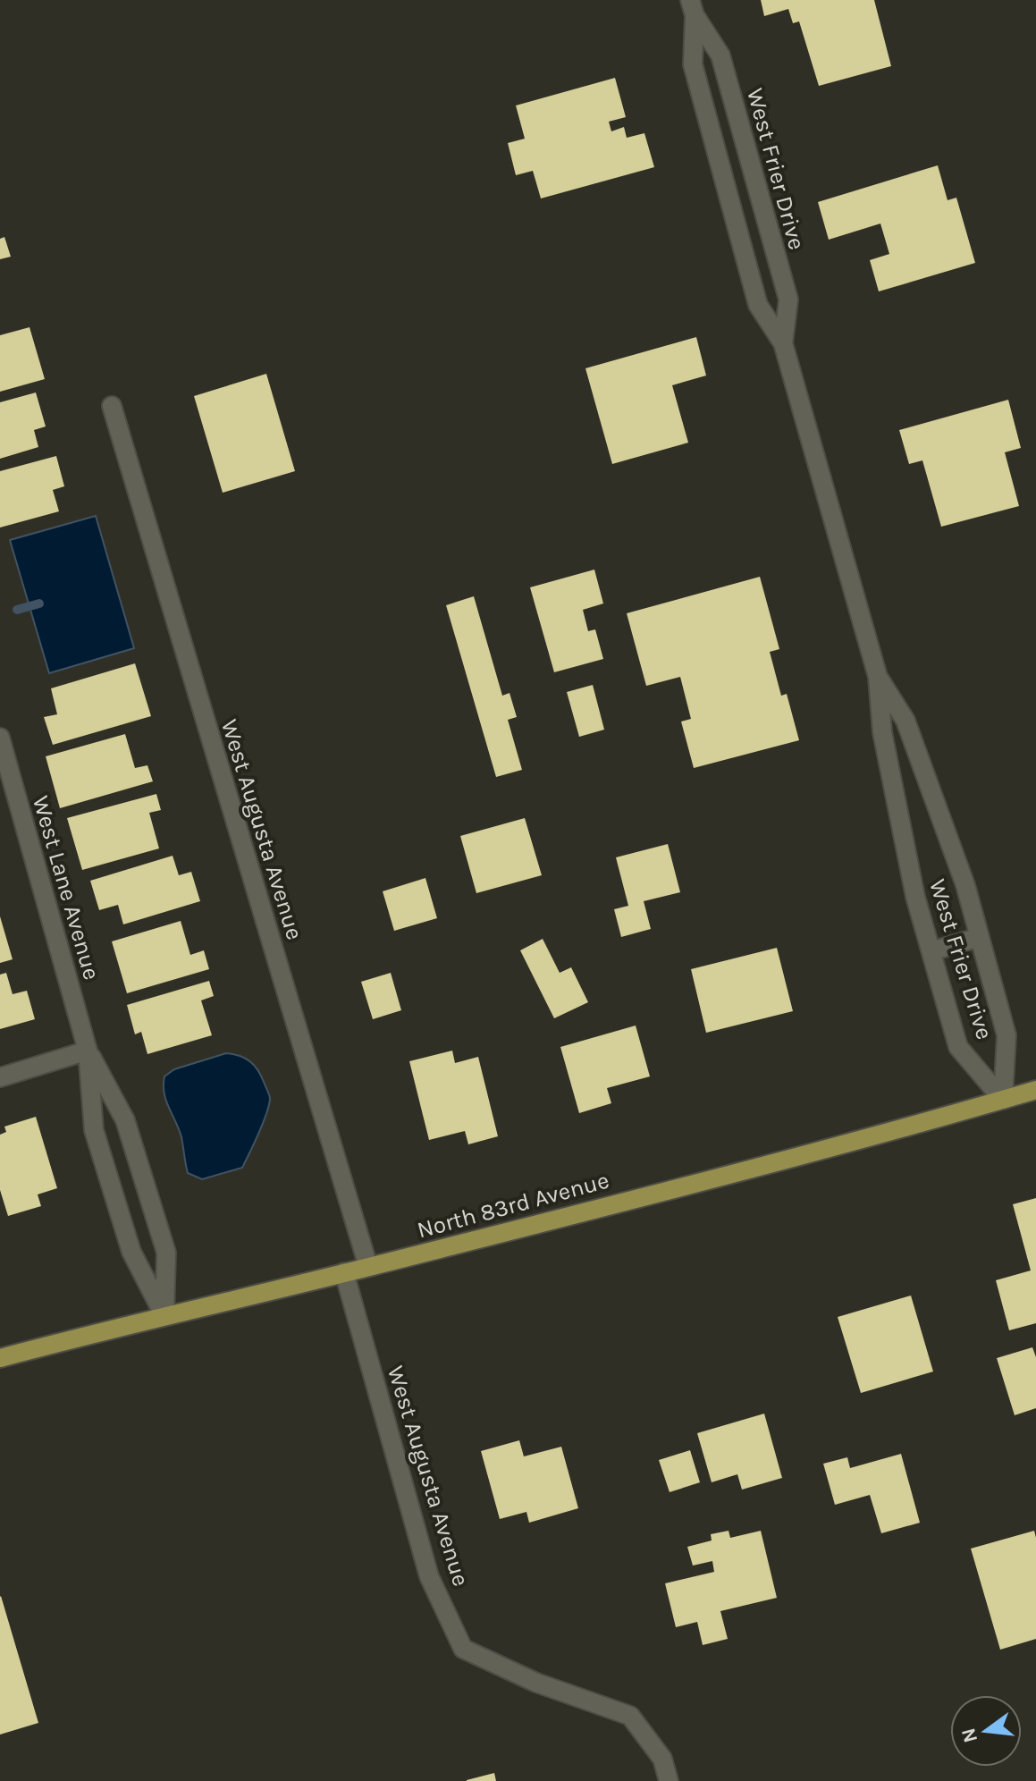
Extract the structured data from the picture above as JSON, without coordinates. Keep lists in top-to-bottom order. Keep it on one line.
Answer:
{"streets":{"main road":["North 83rd Avenue"],"street":["West Frier Drive","West Augusta Avenue","West Lane Avenue"]},"crossings":[["West Frier Drive","North 83rd Avenue"],["West Augusta Avenue","North 83rd Avenue"],["West Lane Avenue","North 83rd Avenue"]],"north":"left"}
